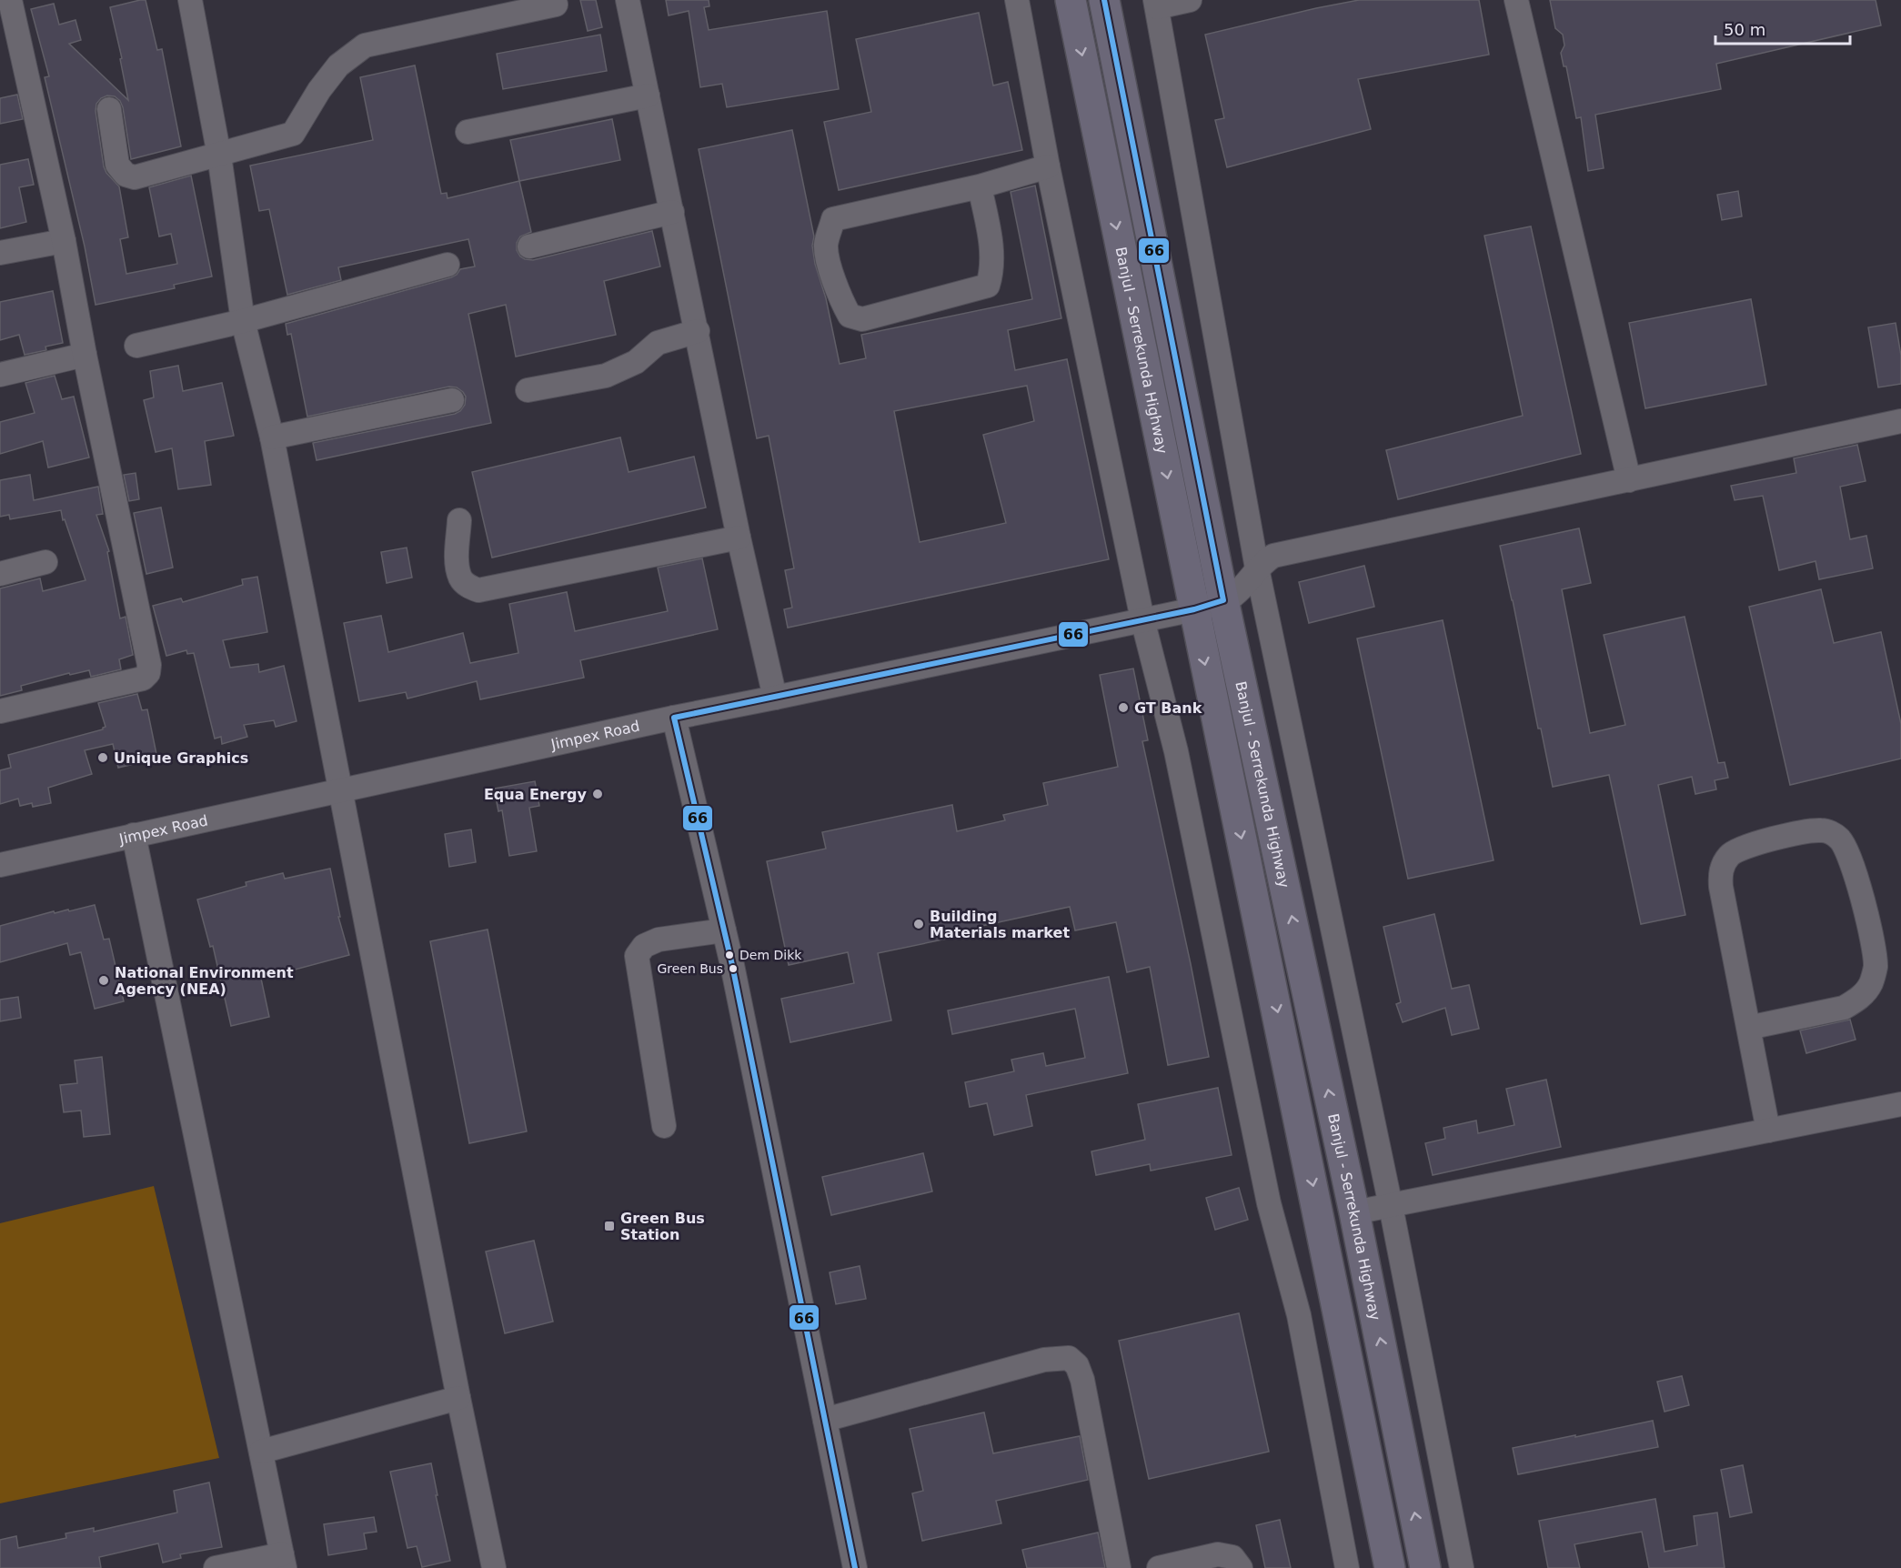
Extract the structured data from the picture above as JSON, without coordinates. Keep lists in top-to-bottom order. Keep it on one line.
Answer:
{"streets":{"highway":["Banjul - Serrekunda Highway"],"street":["Jimpex Road"]},"crossings":[["Banjul - Serrekunda Highway","Jimpex Road"]],"places":{"other":["GT Bank","Unique Graphics","Equa Energy","Building Materials market","Dem Dikk","Green Bus","National Environment Agency (NEA)"],"transit":["Green Bus Station"]},"lines":["transit line 66"],"scale_bar":"50 m"}
